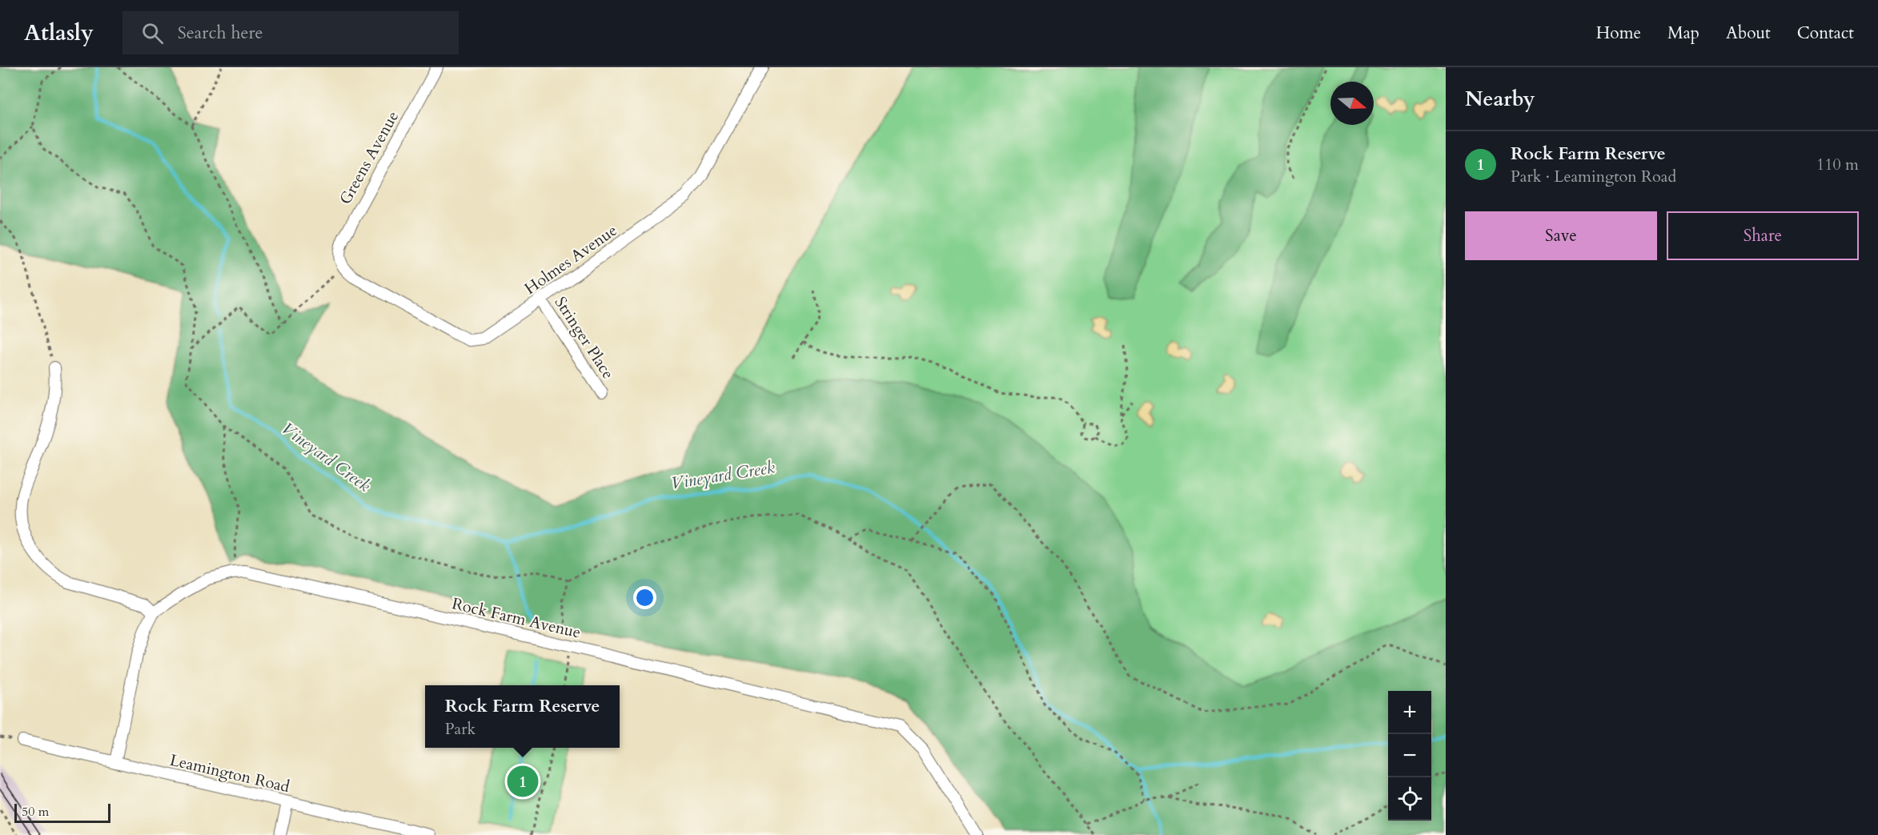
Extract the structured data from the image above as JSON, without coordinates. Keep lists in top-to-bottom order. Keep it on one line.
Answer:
{"streets":{"street":["Greens Avenue","Holmes Avenue","Stringer Place","Rock Farm Avenue","Leamington Road"]},"crossings":[["Greens Avenue","Holmes Avenue"],["Holmes Avenue","Stringer Place"]],"water":["Vineyard Creek"],"scale_bar":"50 m","north":"right","page":{"header":"Atlasly","search":"Search here","nav":["Home","Map","About","Contact"],"heading":"Nearby","list":[{"mark":"1","name":"Rock Farm Reserve","note":"Park · Leamington Road","value":"110 m"}],"buttons":["Save","Share"],"popup":["Rock Farm Reserve","Park"],"map_buttons":["+","−"],"pins":"1","scale":"50 m"}}
